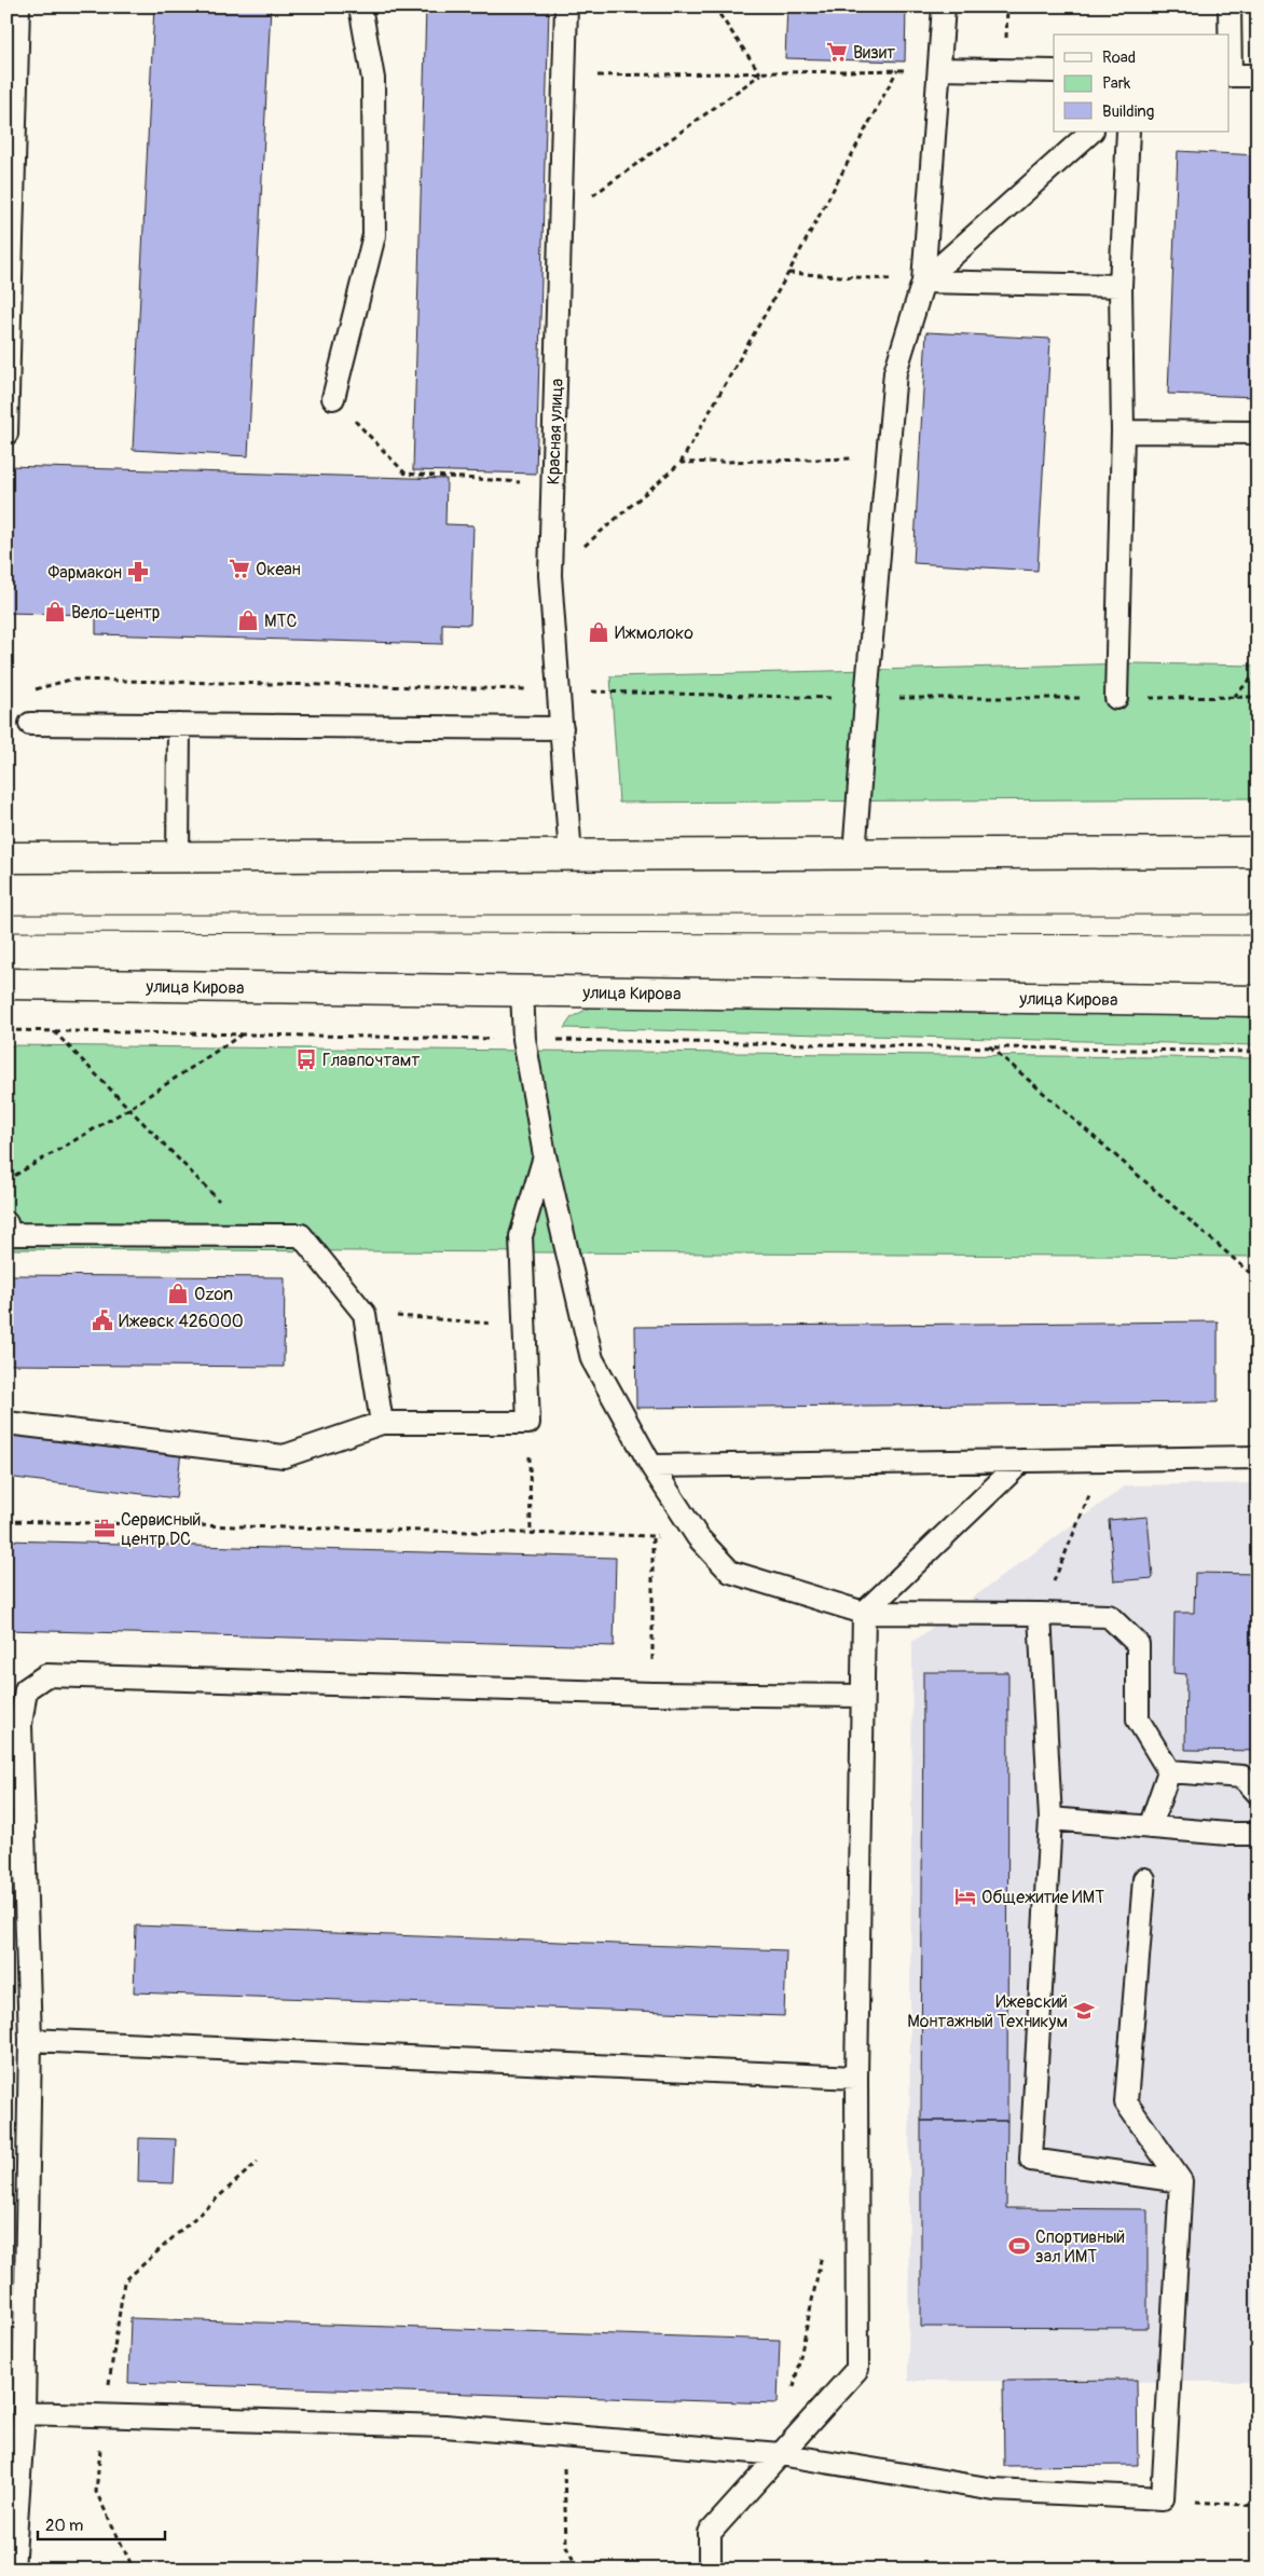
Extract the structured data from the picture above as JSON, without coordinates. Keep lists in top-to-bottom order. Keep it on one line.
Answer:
{"streets":{"main road":["улица Кирова"],"lane":["Красная улица"]},"places":{"supermarket":["Визит","Океан"],"pharmacy":["Фармакон"],"shop":["Вело-центр","МТС","Ижмолоко","Ozon"],"bus stop":["Главпочтамт"],"public building":["Ижевск 426000"],"office":["Сервисный центр DC"],"hotel":["Общежитие ИМТ"],"school or university":["Ижевский Монтажный Техникум"],"sports":["Спортивный зал ИМТ"]},"legend":["Road","Park","Building"],"scale_bar":"20 m"}
